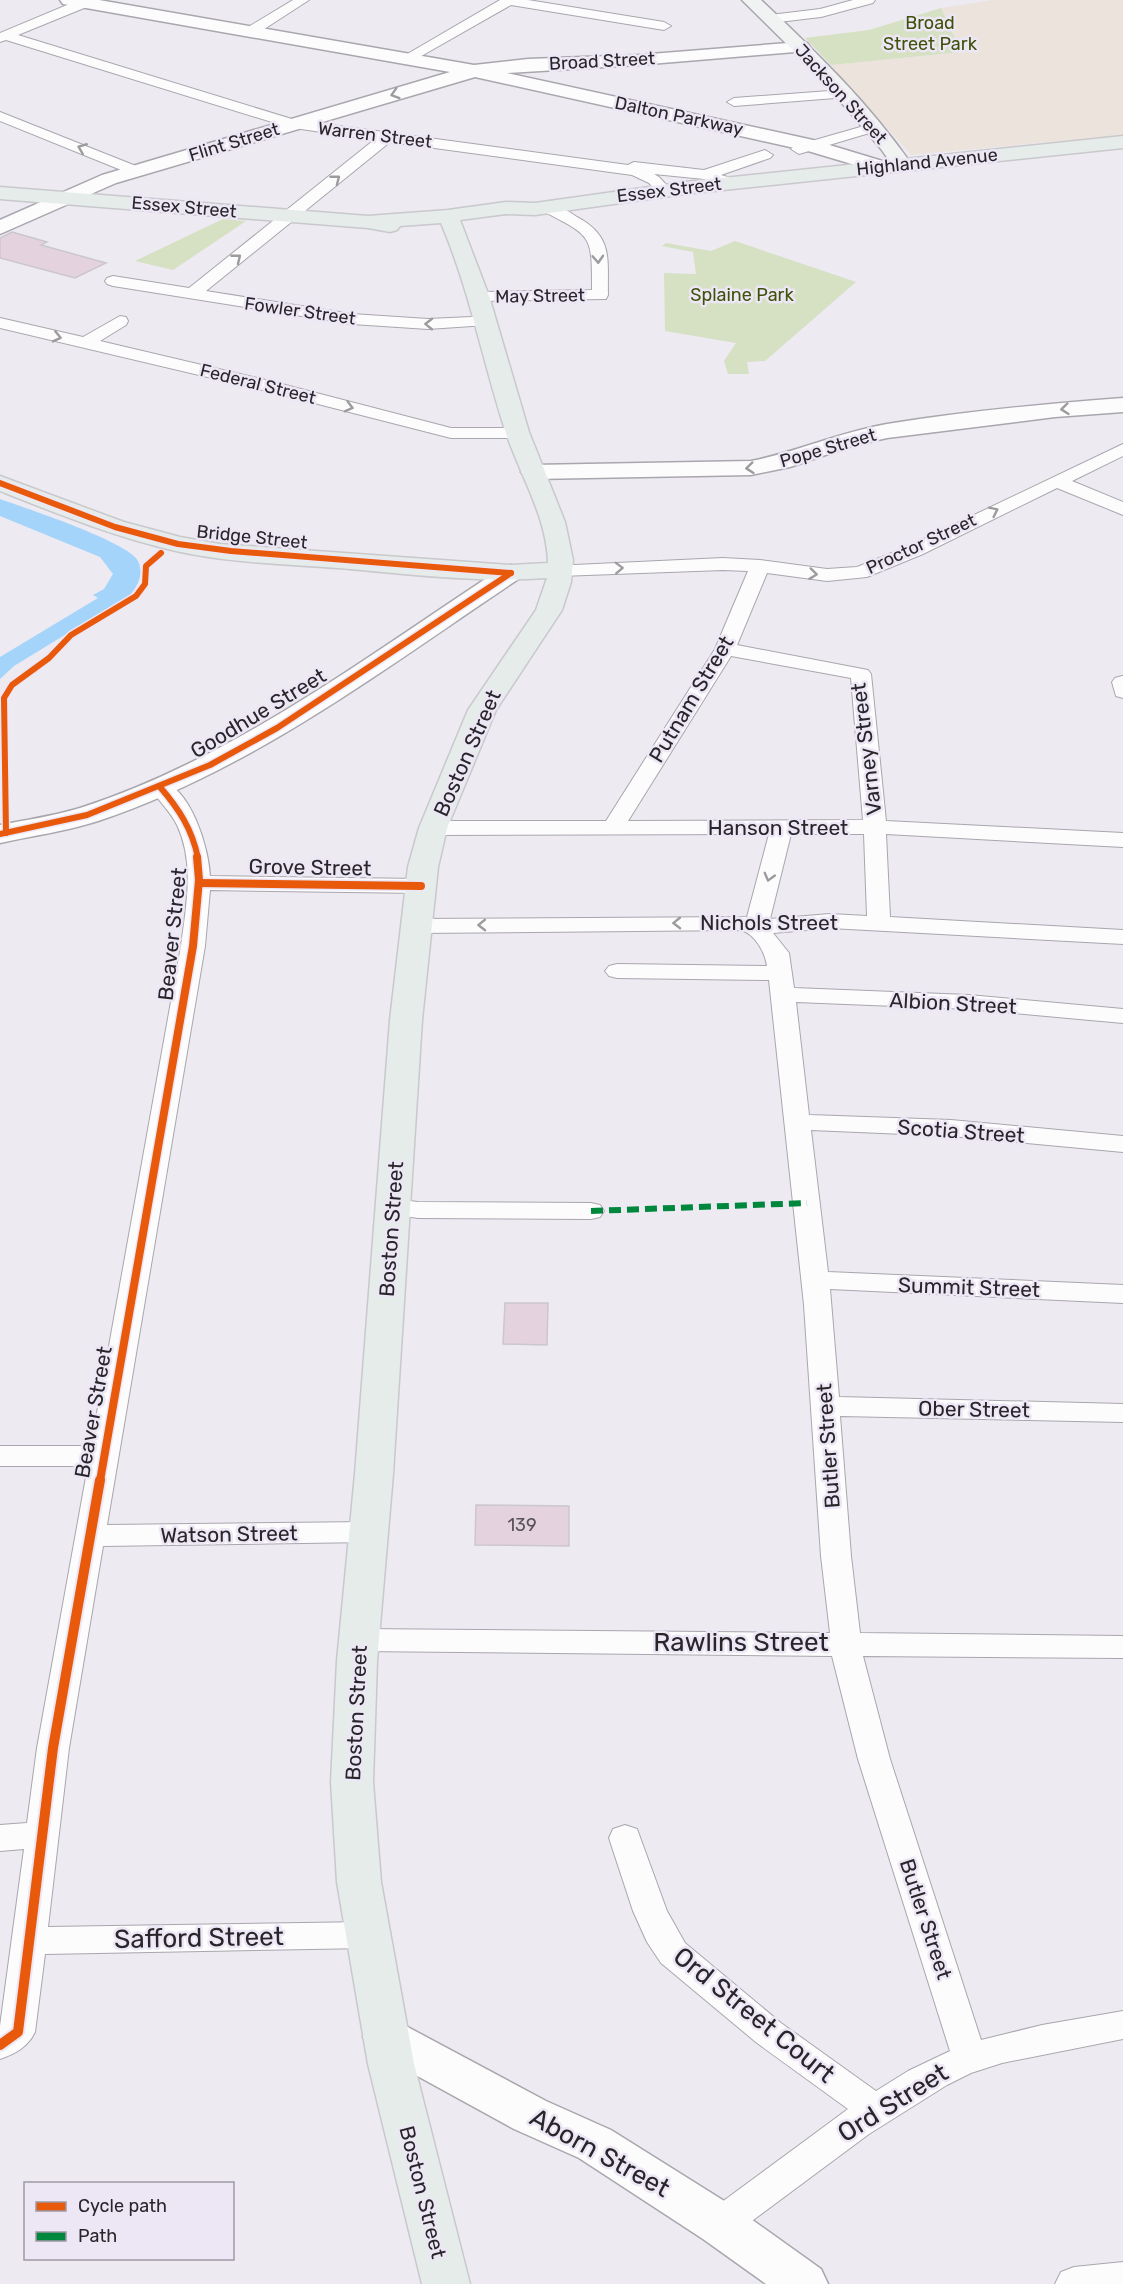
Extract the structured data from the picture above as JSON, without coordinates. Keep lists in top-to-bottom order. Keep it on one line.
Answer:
{"streets":{"main road":["Jackson Street","Highland Avenue","Essex Street","Bridge Street","Boston Street"],"street":["Broad Street","Dalton Parkway","Warren Street","Flint Street","May Street","Fowler Street","Federal Street","Pope Street","Proctor Street","Putnam Street","Goodhue Street","Varney Street","Hanson Street","Grove Street","Nichols Street","Beaver Street","Albion Street","Scotia Street","Summit Street","Ober Street","Butler Street","Watson Street","Rawlins Street","Safford Street","Ord Street Court","Ord Street","Aborn Street"]},"crossings":[["Broad Street","Jackson Street"],["Broad Street","Dalton Parkway"],["Broad Street","Flint Street"],["Jackson Street","Highland Avenue"],["Dalton Parkway","Flint Street"],["Dalton Parkway","Highland Avenue"],["Warren Street","Flint Street"],["Warren Street","Highland Avenue"],["Warren Street","Essex Street"],["Flint Street","Essex Street"],["Highland Avenue","Essex Street"],["Essex Street","May Street"],["Essex Street","Boston Street"],["May Street","Boston Street"],["Fowler Street","Boston Street"],["Federal Street","Boston Street"],["Pope Street","Boston Street"],["Bridge Street","Proctor Street"],["Bridge Street","Goodhue Street"],["Bridge Street","Boston Street"],["Proctor Street","Putnam Street"],["Proctor Street","Boston Street"],["Putnam Street","Varney Street"],["Putnam Street","Hanson Street"],["Goodhue Street","Beaver Street"],["Varney Street","Hanson Street"],["Varney Street","Nichols Street"],["Boston Street","Hanson Street"],["Boston Street","Grove Street"],["Boston Street","Nichols Street"],["Boston Street","Watson Street"],["Boston Street","Rawlins Street"],["Boston Street","Safford Street"],["Boston Street","Aborn Street"],["Grove Street","Beaver Street"],["Nichols Street","Butler Street"],["Beaver Street","Watson Street"],["Beaver Street","Safford Street"],["Albion Street","Butler Street"],["Scotia Street","Butler Street"],["Summit Street","Butler Street"],["Ober Street","Butler Street"],["Butler Street","Rawlins Street"],["Butler Street","Ord Street"],["Ord Street Court","Ord Street"],["Ord Street","Aborn Street"]],"one_way":["Fowler Street","Federal Street","Pope Street","Proctor Street","Nichols Street"],"parks":["Broad Street Park","Splaine Park"],"house_numbers":["139"],"legend":["Cycle path","Path"]}
